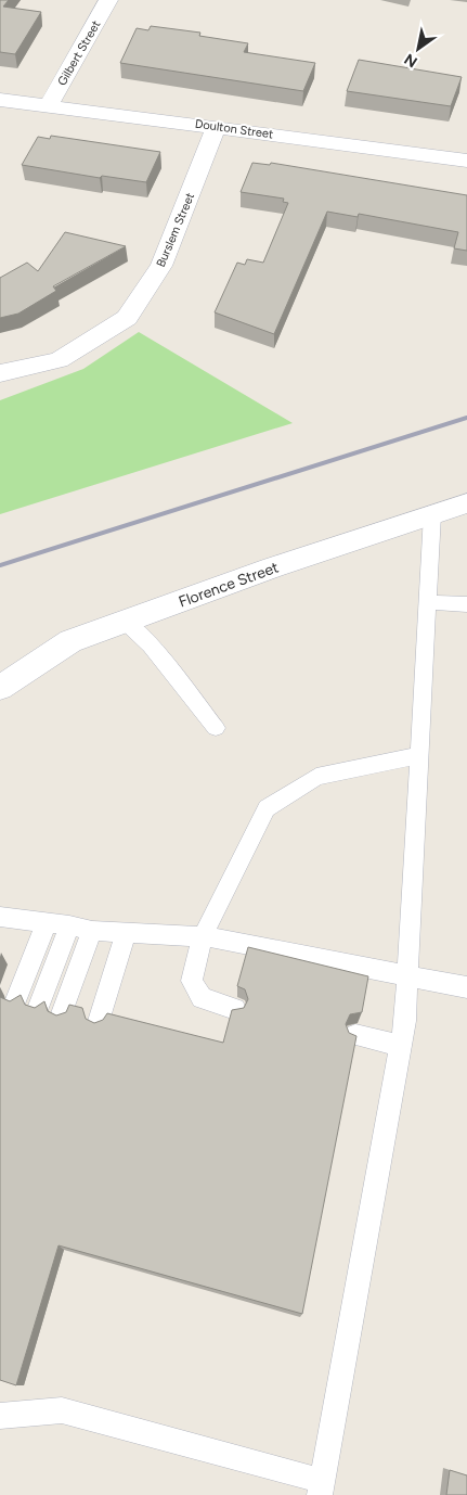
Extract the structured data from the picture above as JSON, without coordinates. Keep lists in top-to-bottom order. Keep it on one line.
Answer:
{"streets":{"street":["Gilbert Street","Doulton Street","Burslem Street","Florence Street"]},"crossings":[["Gilbert Street","Doulton Street"],["Doulton Street","Burslem Street"]],"north":"bottom left"}
